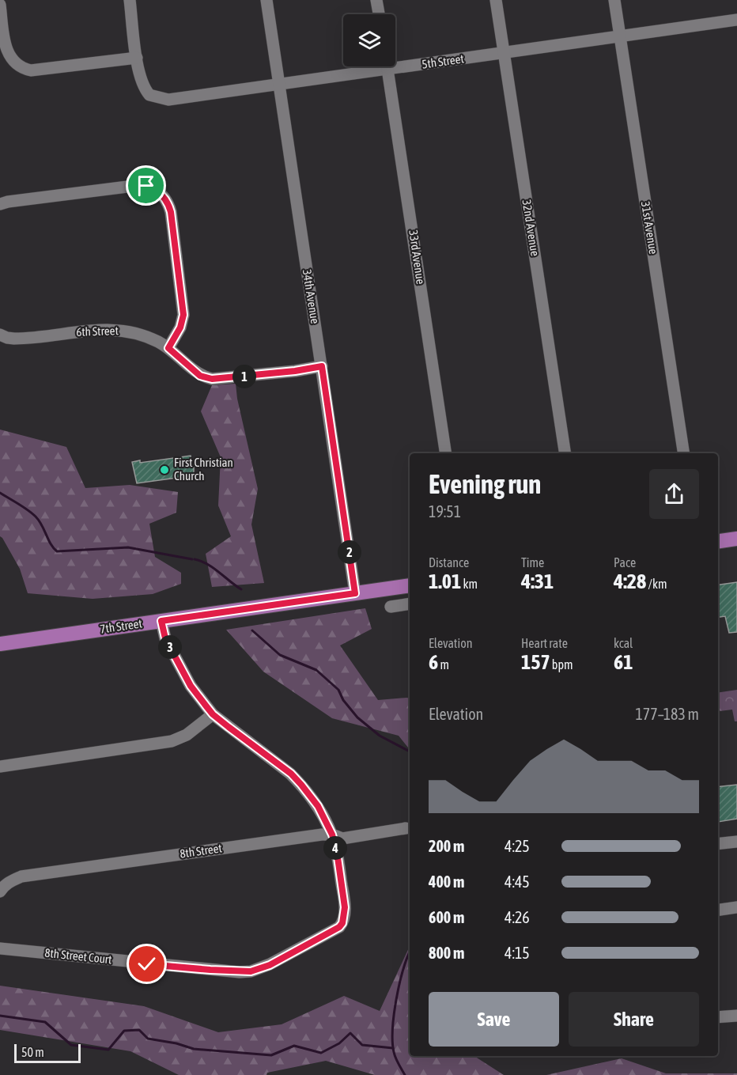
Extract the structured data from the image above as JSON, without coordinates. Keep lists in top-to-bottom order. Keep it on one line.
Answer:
{"streets":{"main road":["7th Street"],"street":["5th Street","32nd Avenue","31st Avenue","33rd Avenue","34th Avenue","6th Street","8th Street","8th Street Court"]},"crossings":[["5th Street","32nd Avenue"],["5th Street","31st Avenue"],["5th Street","34th Avenue"],["34th Avenue","6th Street"],["34th Avenue","7th Street"],["8th Street","8th Street Court"]],"places":["First Christian Church"],"scale_bar":"50 m","page":{"pins":["1","2","3","4"],"heading":["Evening run","19:51"],"stats":[["Distance","1.01 km"],["Time","4:31"],["Pace","4:28 /km"],["Elevation","6 m"],["Heart rate","157 bpm"],["kcal","61"]],"chart":["Elevation","177–183 m"],"list":[{"name":"200 m","note":"4:25"},{"name":"400 m","note":"4:45"},{"name":"600 m","note":"4:26"},{"name":"800 m","note":"4:15"}],"buttons":["Save","Share"],"scale":"50 m"}}
